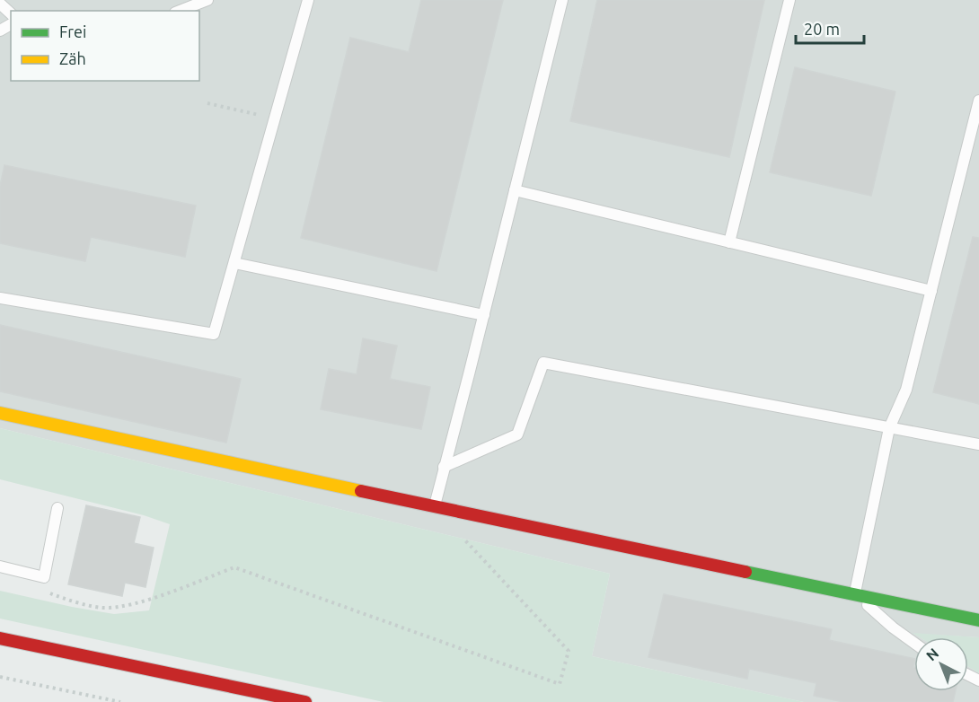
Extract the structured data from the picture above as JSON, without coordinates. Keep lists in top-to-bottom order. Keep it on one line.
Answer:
{"legend":["Frei","Zäh"],"scale_bar":"20 m","north":"top left"}
